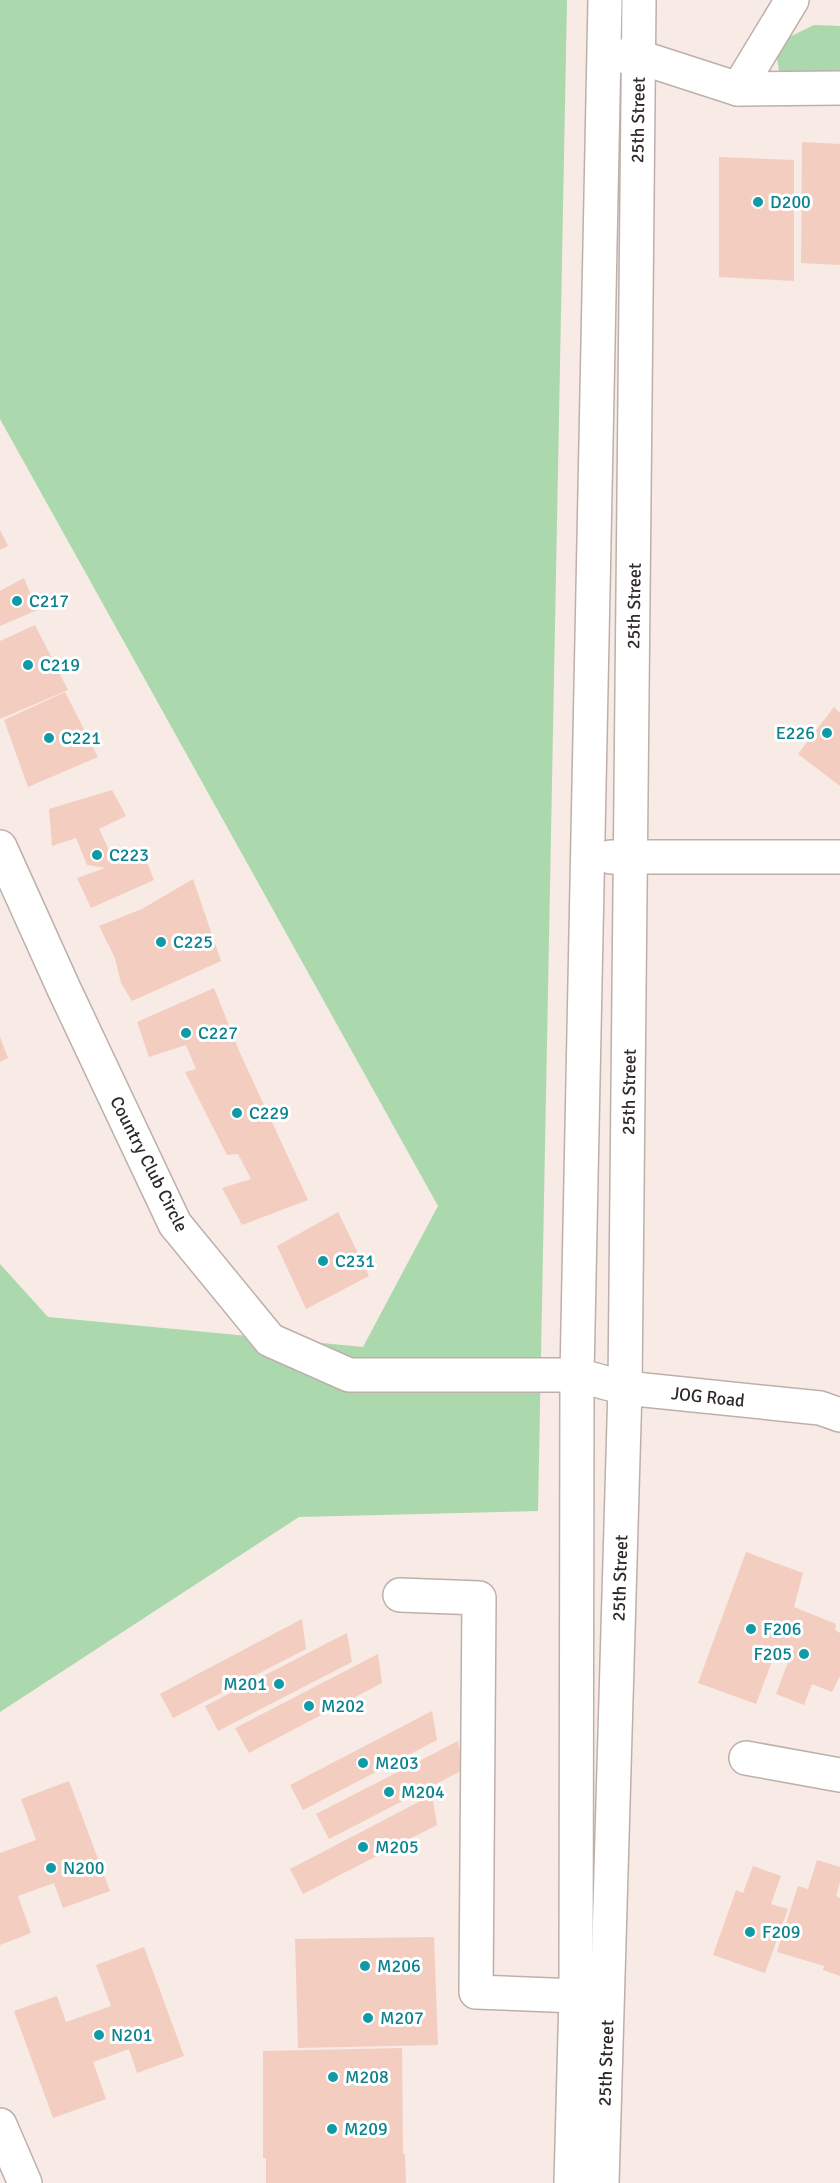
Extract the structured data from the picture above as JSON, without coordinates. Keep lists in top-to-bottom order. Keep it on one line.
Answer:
{"streets":{"street":["25th Street","Country Club Circle","JOG Road"]},"crossings":[["25th Street","Country Club Circle"],["25th Street","JOG Road"],["Country Club Circle","JOG Road"]],"places":["D200","C217","C219","E226","C221","C223","C225","C227","C229","C231","F206","F205","M201","M202","M203","M204","M205","N200","F209","M206","M207","N201","M208","M209"]}
